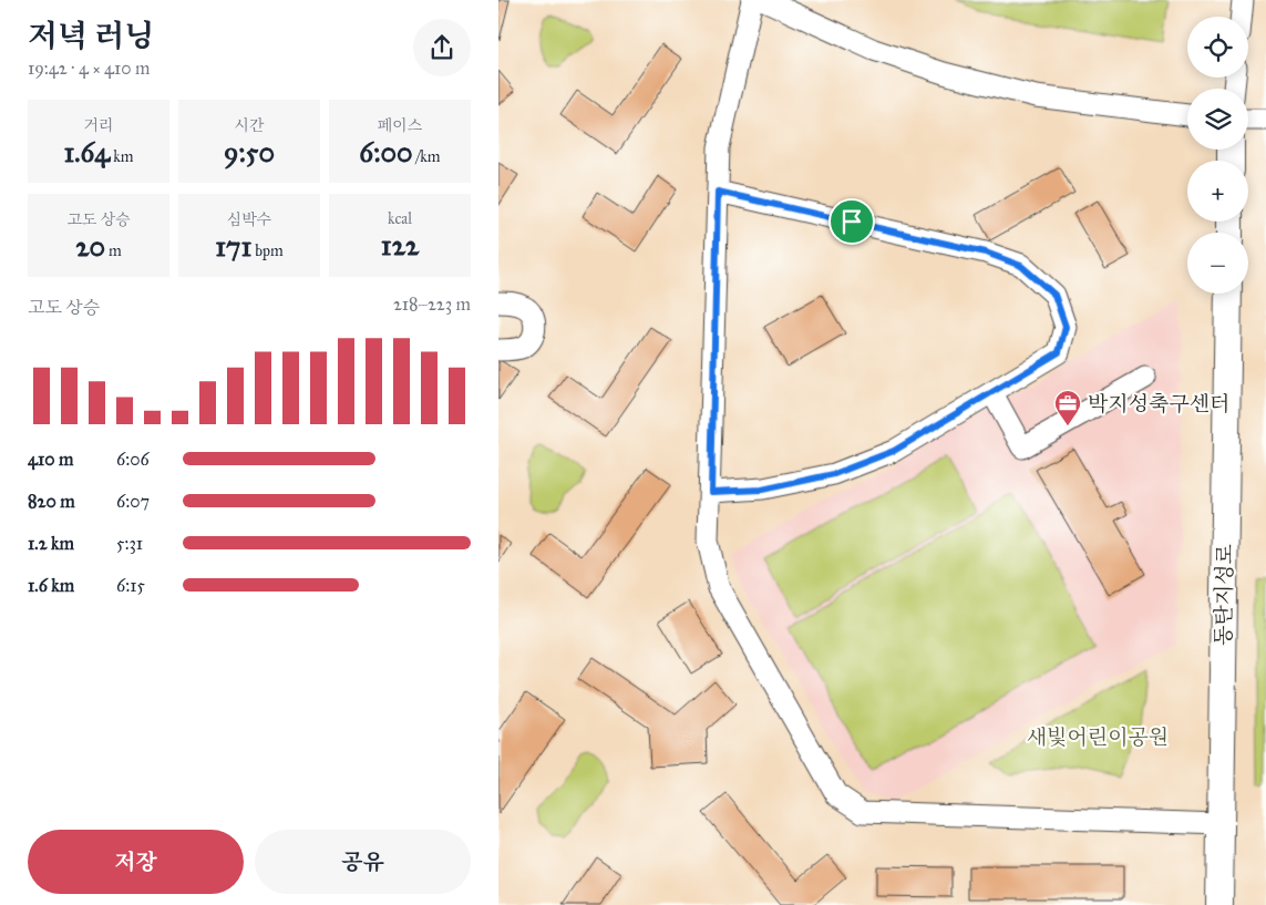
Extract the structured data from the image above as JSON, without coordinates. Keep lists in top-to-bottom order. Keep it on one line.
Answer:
{"streets":{"main road":["동탄지성로"]},"parks":["새빛어린이공원"],"places":{"office":["박지성축구센터"]},"page":{"heading":["저녁 러닝","19:42 · 4 × 410 m"],"map_buttons":["+","−"],"stats":[["거리","1.64 km"],["시간","9:50"],["페이스","6:00 /km"],["고도 상승","20 m"],["심박수","171 bpm"],["kcal","122"]],"chart":["고도 상승","218–223 m"],"list":[{"name":"410 m","note":"6:06"},{"name":"820 m","note":"6:07"},{"name":"1.2 km","note":"5:31"},{"name":"1.6 km","note":"6:15"}],"buttons":["저장","공유"]}}
